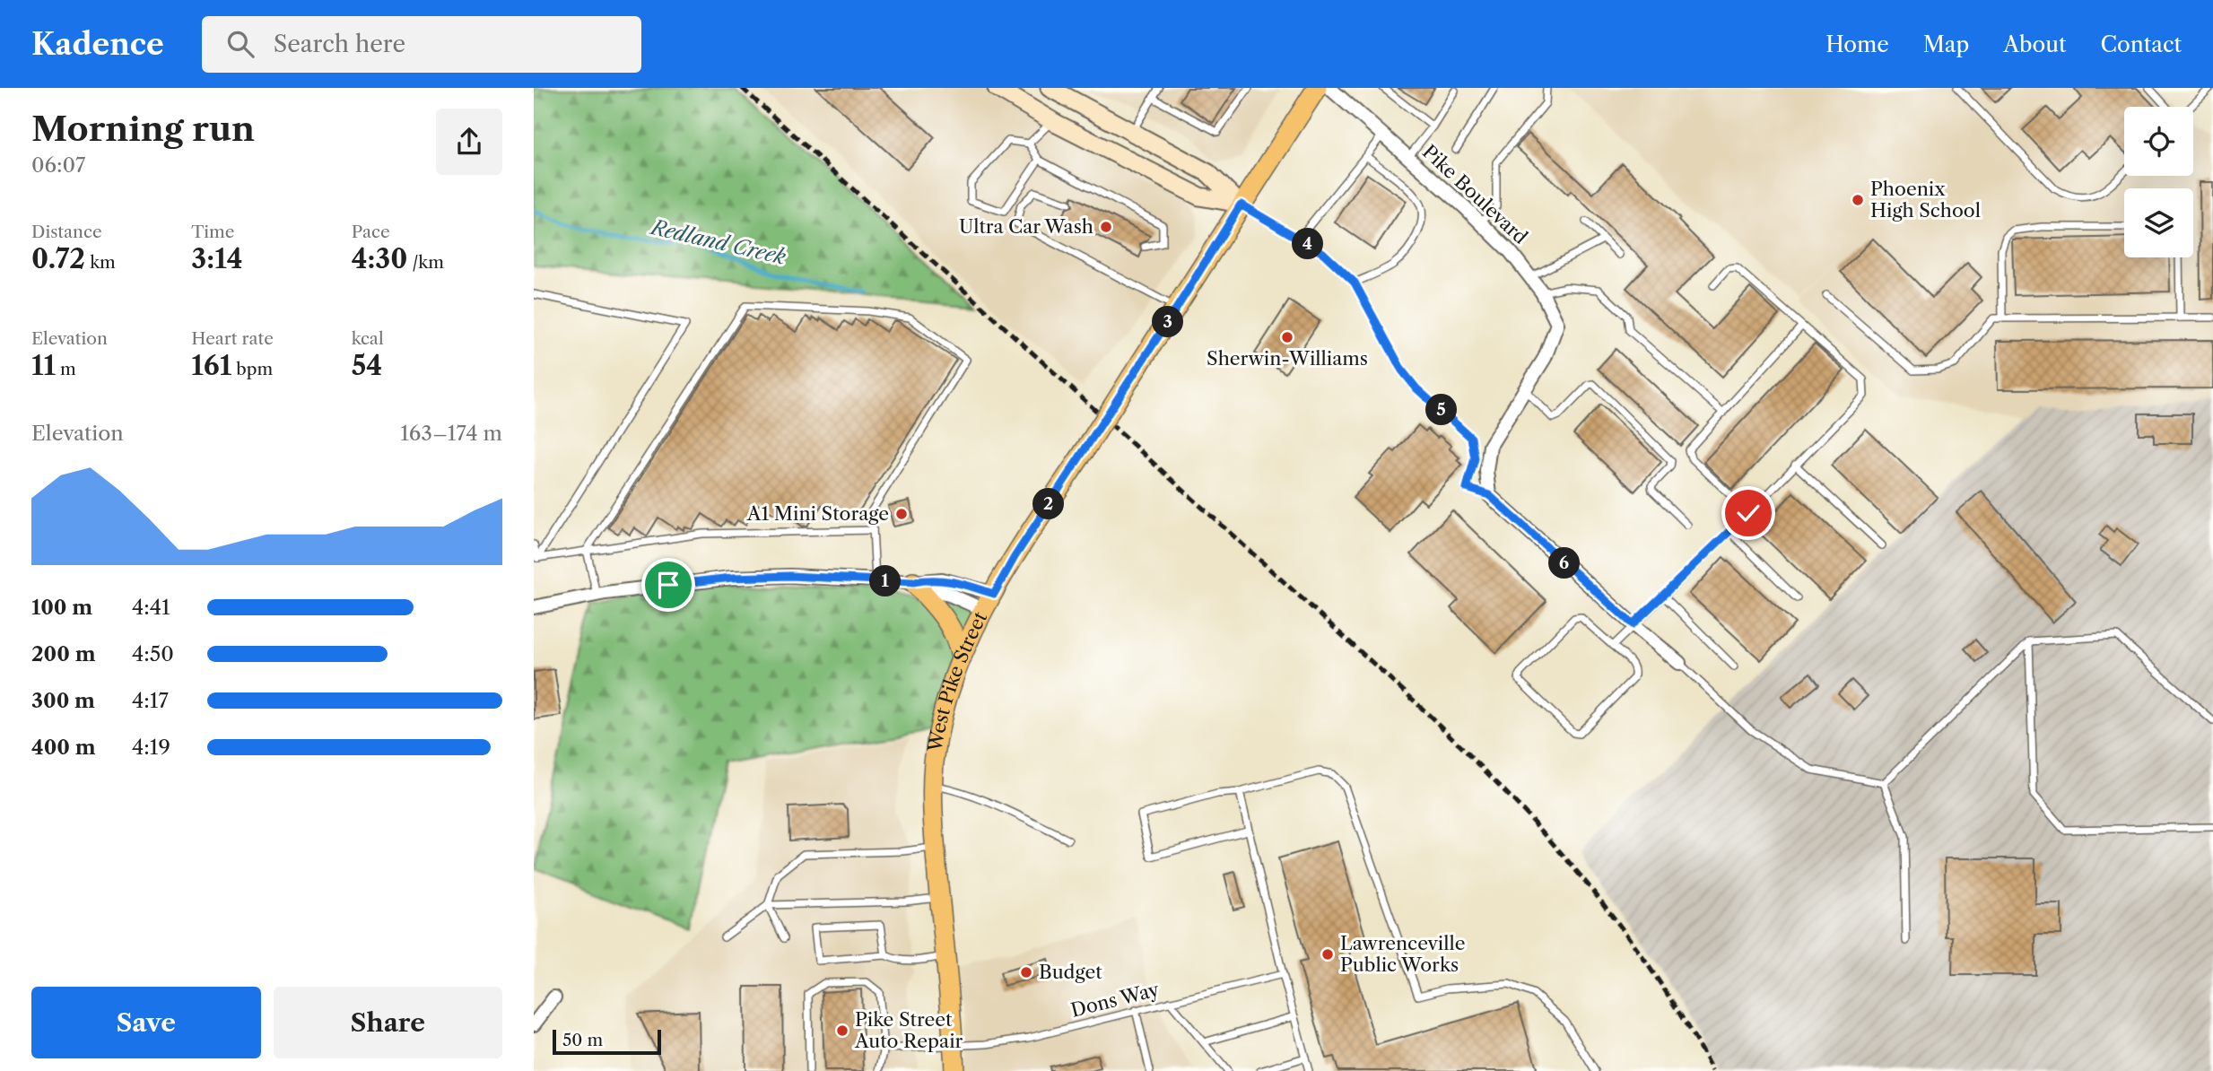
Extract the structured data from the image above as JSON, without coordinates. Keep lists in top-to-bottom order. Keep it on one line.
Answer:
{"streets":{"main road":["West Pike Street"],"street":["Pike Boulevard"],"lane":["Dons Way"]},"crossings":[["West Pike Street","Dons Way"]],"water":["Redland Creek"],"places":["Phoenix High School","Ultra Car Wash","Sherwin-Williams","A1 Mini Storage","Lawrenceville Public Works","Budget","Pike Street Auto Repair"],"scale_bar":"50 m","page":{"header":"Kadence","search":"Search here","nav":["Home","Map","About","Contact"],"heading":["Morning run","06:07"],"stats":[["Distance","0.72 km"],["Time","3:14"],["Pace","4:30 /km"],["Elevation","11 m"],["Heart rate","161 bpm"],["kcal","54"]],"pins":["4","3","5","2","6","1"],"chart":["Elevation","163–174 m"],"list":[{"name":"100 m","note":"4:41"},{"name":"200 m","note":"4:50"},{"name":"300 m","note":"4:17"},{"name":"400 m","note":"4:19"}],"buttons":["Save","Share"],"scale":"50 m"}}
